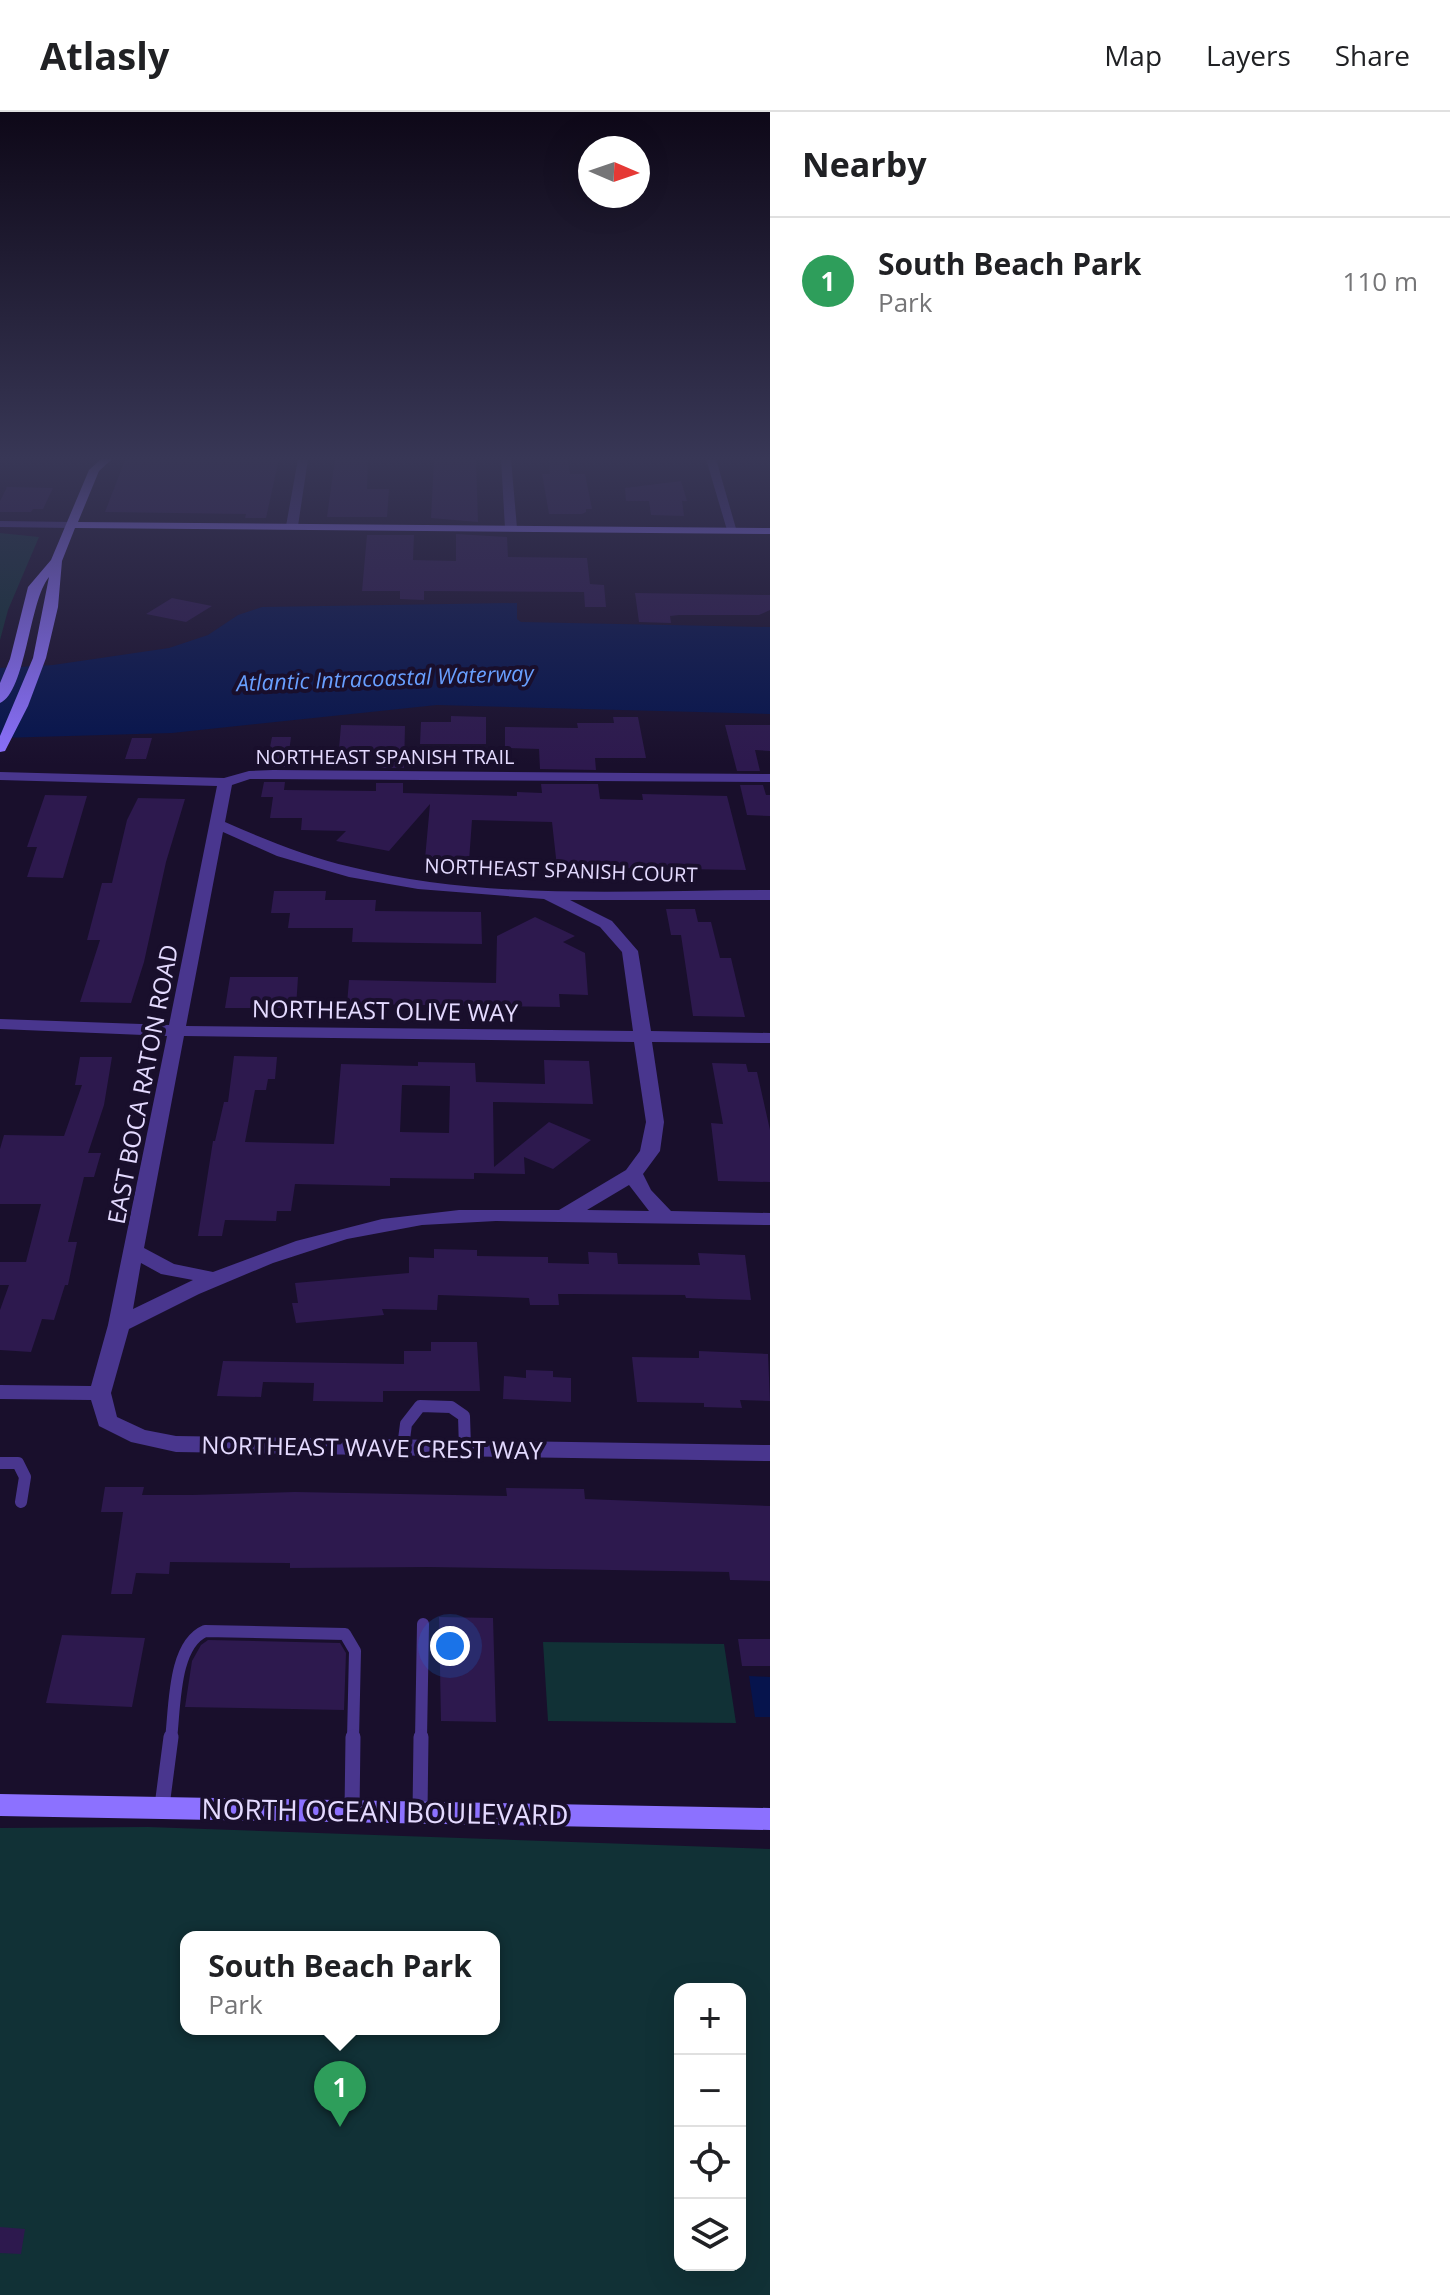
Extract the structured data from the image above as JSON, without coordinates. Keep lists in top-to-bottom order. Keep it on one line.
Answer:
{"streets":{"main road":["NORTH OCEAN BOULEVARD"],"street":["NORTHEAST SPANISH TRAIL","NORTHEAST SPANISH COURT","NORTHEAST OLIVE WAY","EAST BOCA RATON ROAD","NORTHEAST WAVE CREST WAY"]},"crossings":[["NORTHEAST SPANISH TRAIL","EAST BOCA RATON ROAD"],["NORTHEAST SPANISH COURT","EAST BOCA RATON ROAD"],["NORTHEAST OLIVE WAY","EAST BOCA RATON ROAD"],["EAST BOCA RATON ROAD","NORTHEAST WAVE CREST WAY"]],"water":["Atlantic Intracoastal Waterway"],"north":"right","page":{"header":"Atlasly","nav":["Map","Layers","Share"],"heading":"Nearby","list":[{"mark":"1","name":"South Beach Park","note":"Park","value":"110 m"}],"popup":["South Beach Park","Park"],"map_buttons":["+","−"],"pins":"1"}}
